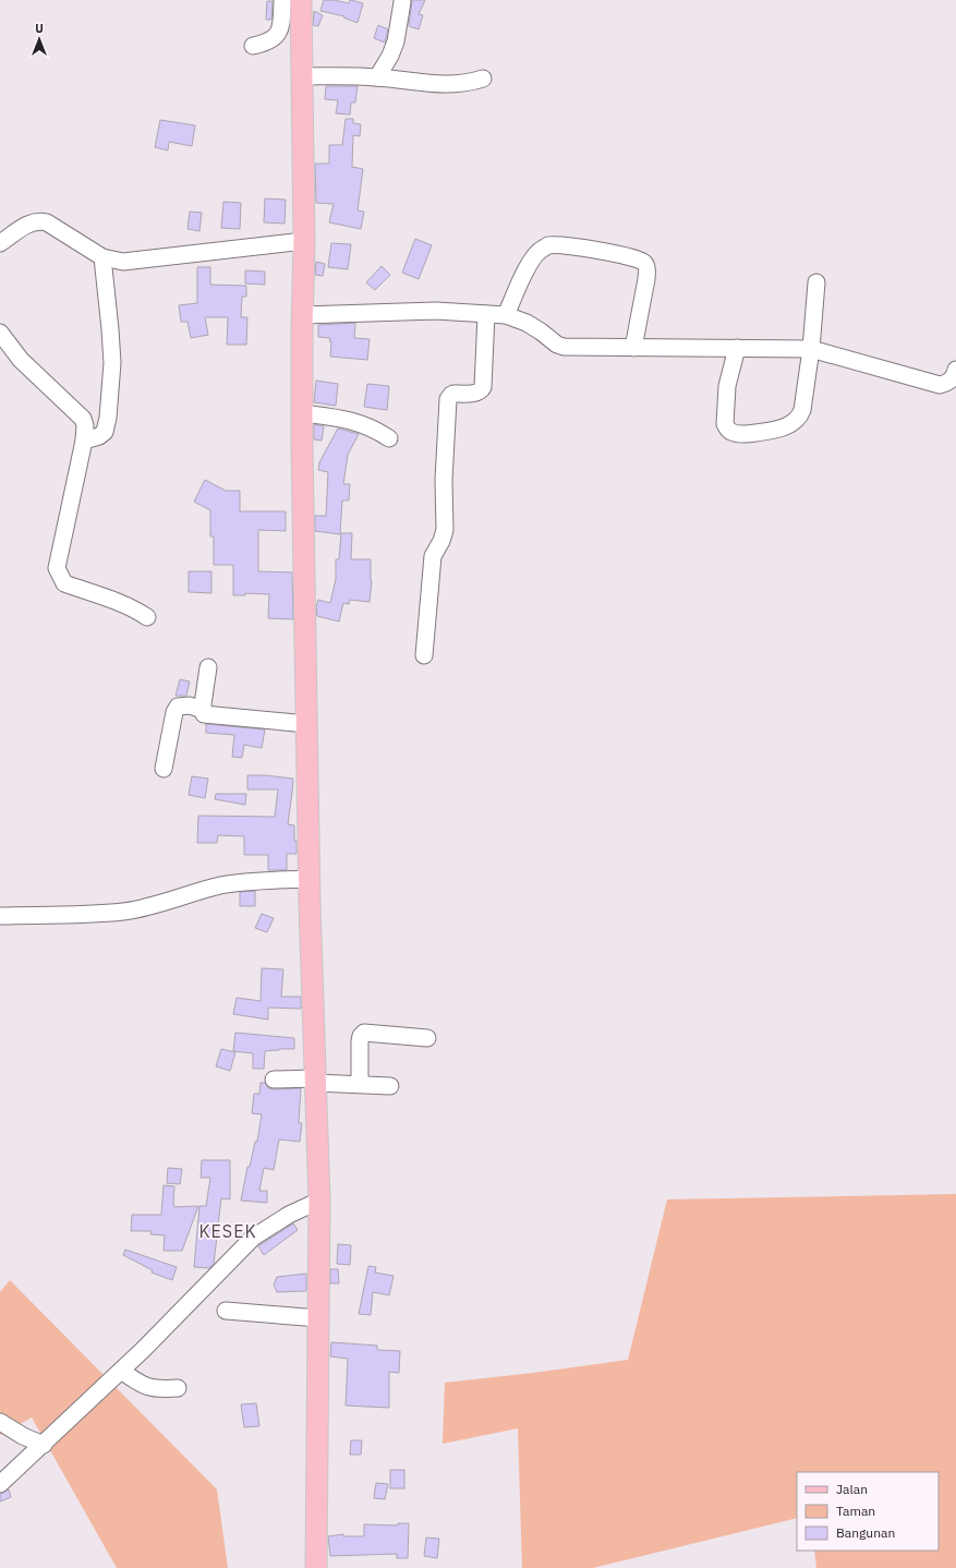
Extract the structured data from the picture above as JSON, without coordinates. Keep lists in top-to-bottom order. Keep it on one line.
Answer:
{"districts":["KESEK"],"legend":["Jalan","Taman","Bangunan"],"north":"top"}
